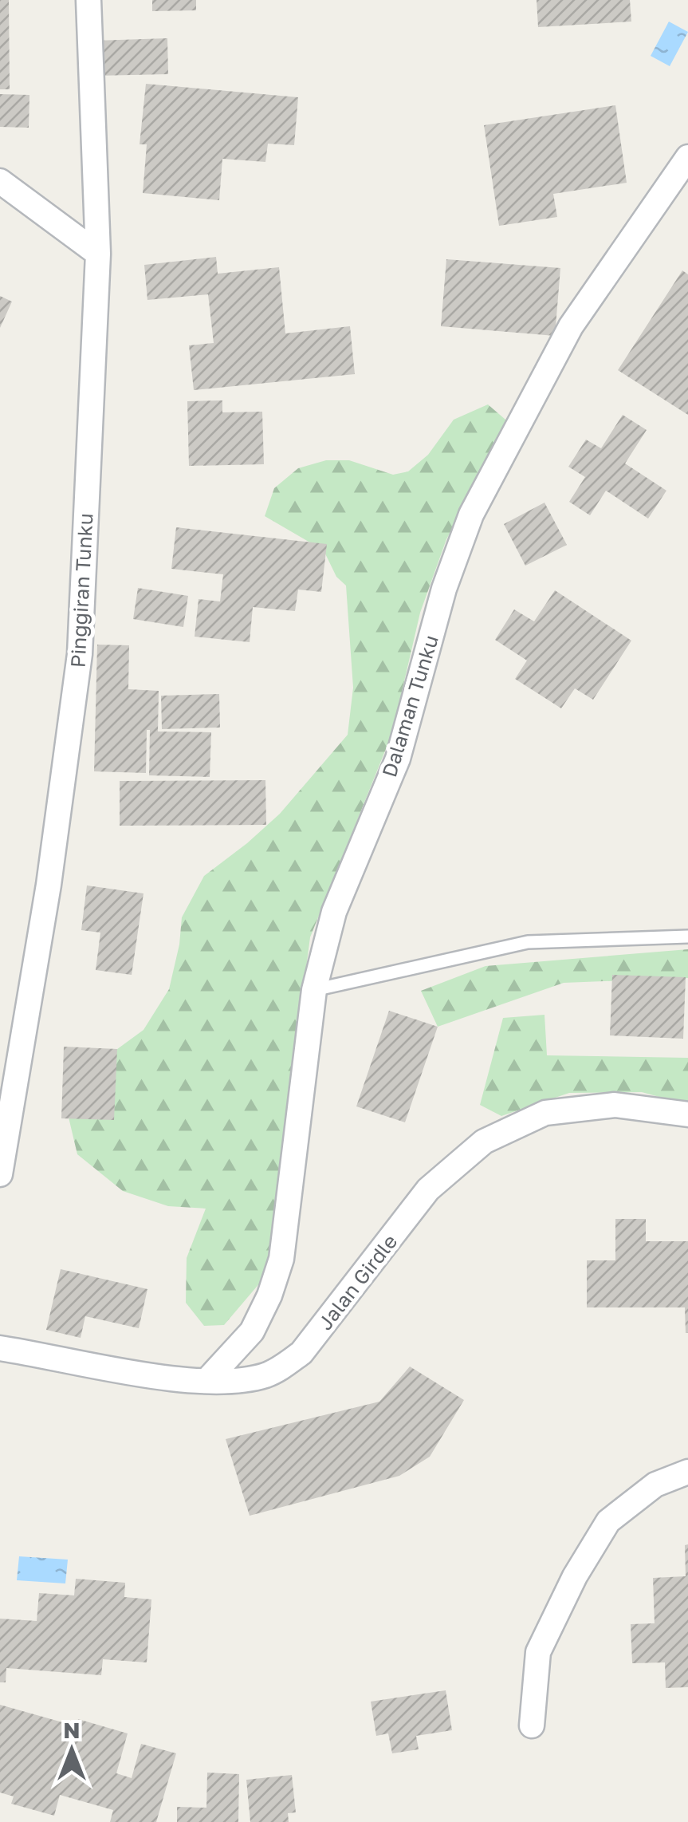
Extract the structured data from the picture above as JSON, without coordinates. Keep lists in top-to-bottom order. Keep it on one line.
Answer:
{"streets":{"street":["Pinggiran Tunku","Dalaman Tunku","Jalan Girdle"]},"crossings":[["Dalaman Tunku","Jalan Girdle"]],"north":"top"}
